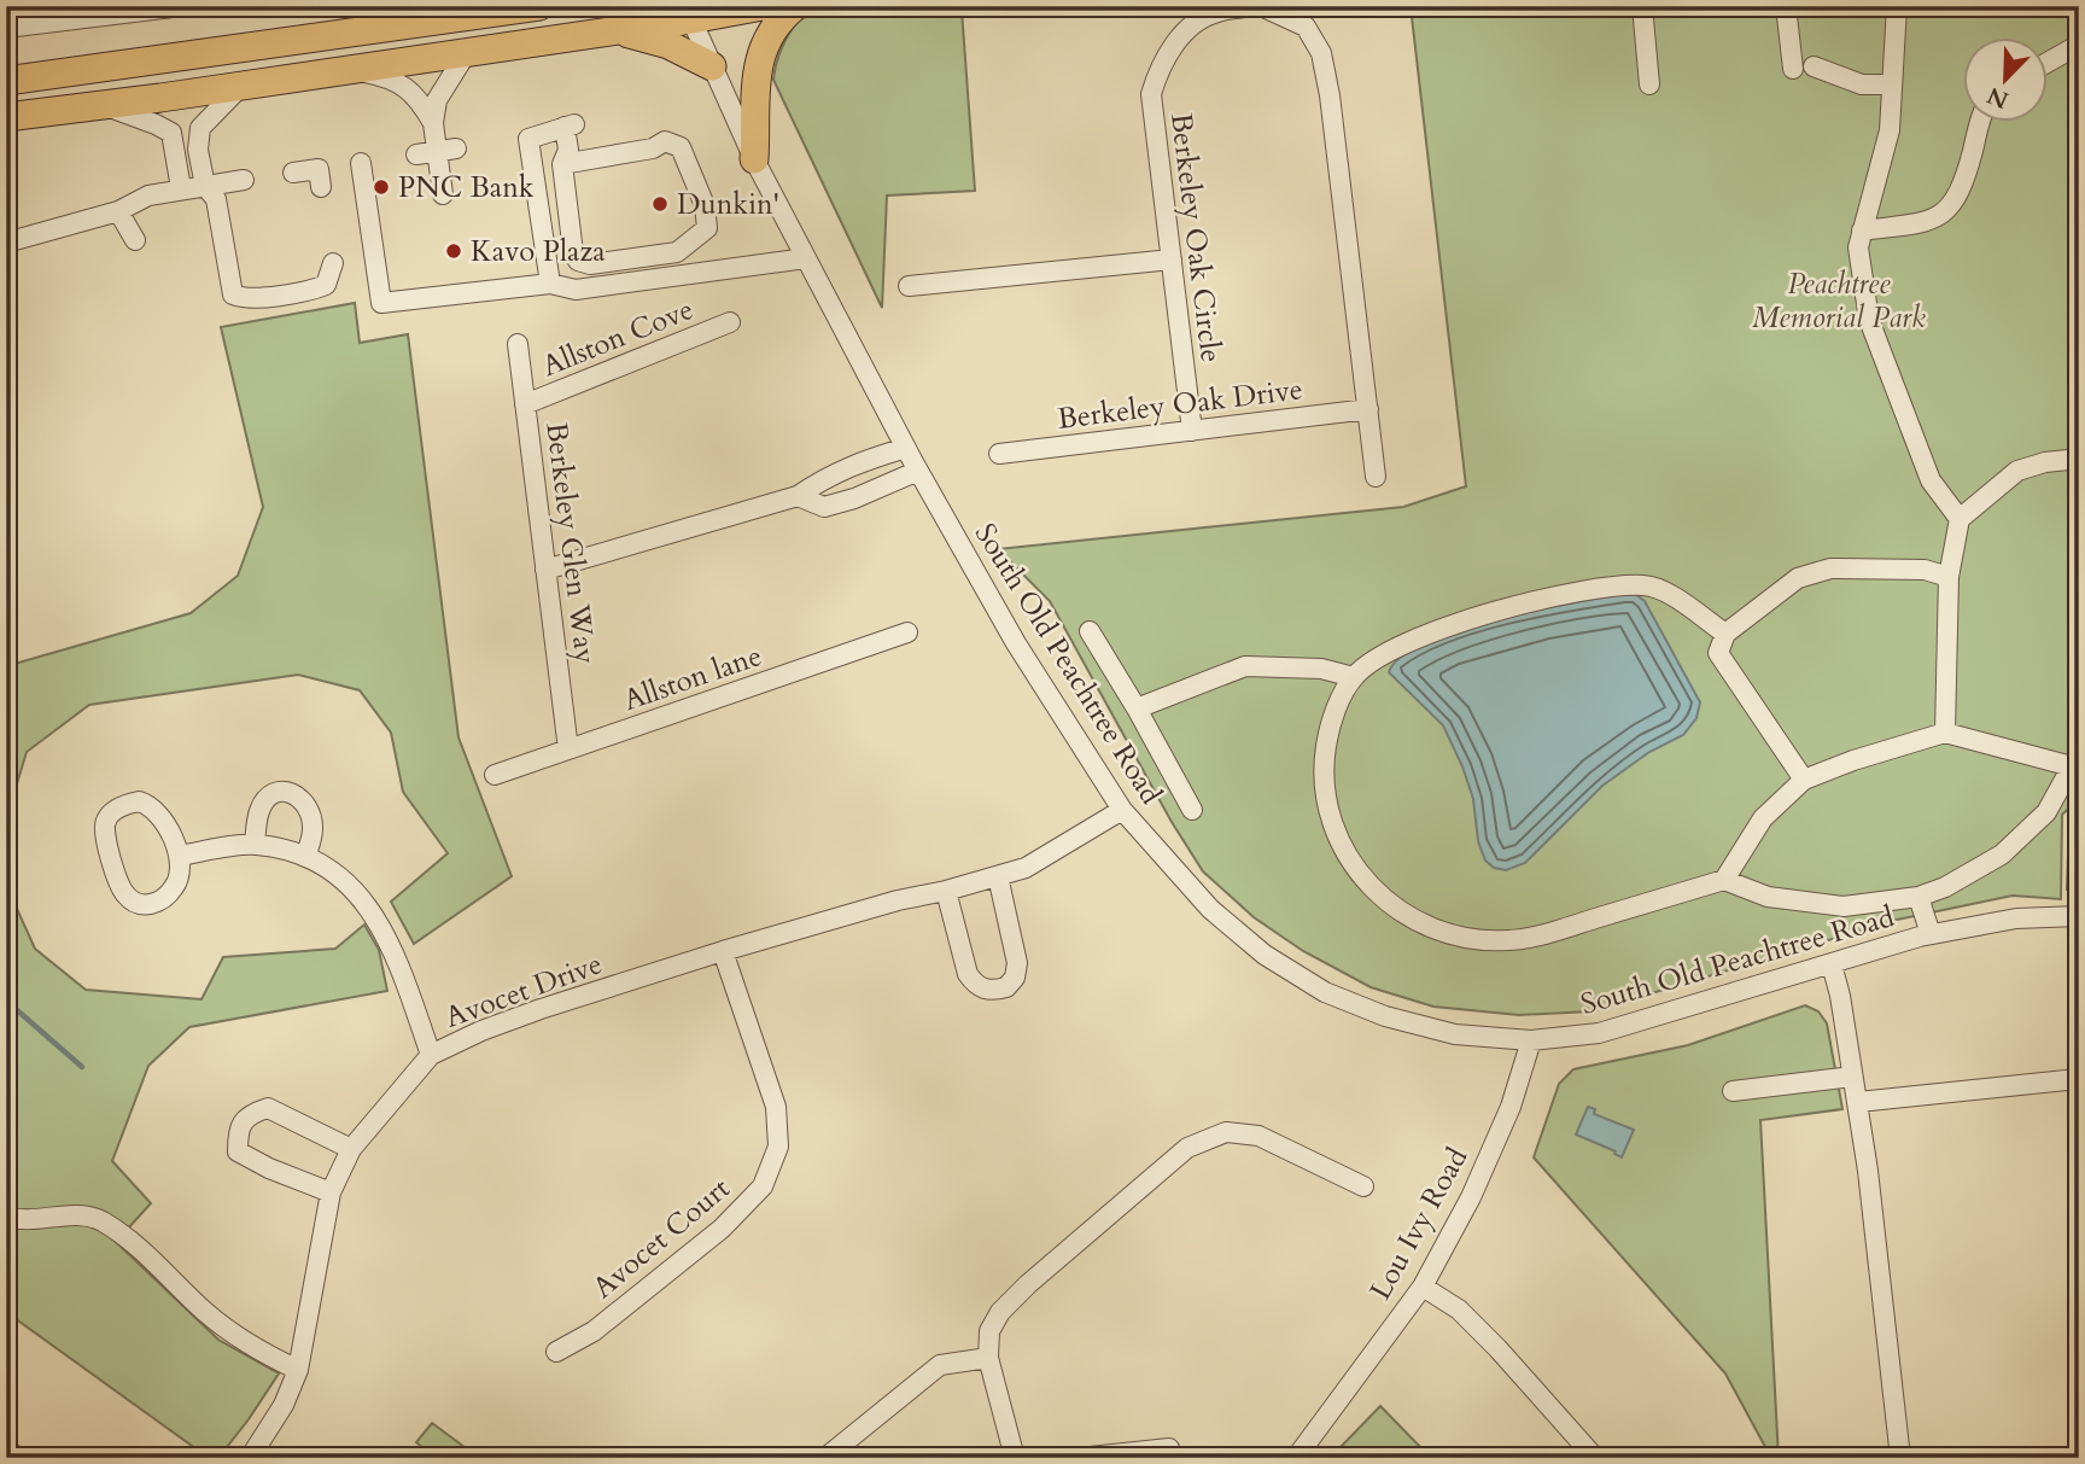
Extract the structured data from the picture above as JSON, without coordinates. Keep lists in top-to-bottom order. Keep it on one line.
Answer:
{"streets":{"street":["Berkeley Oak Circle","Allston Cove","Berkeley Oak Drive","Berkeley Glen Way","South Old Peachtree Road","Allston lane","Avocet Drive","Lou Ivy Road","Avocet Court"]},"crossings":[["Berkeley Oak Circle","Berkeley Oak Drive"],["Allston Cove","Berkeley Glen Way"],["Berkeley Glen Way","Allston lane"],["South Old Peachtree Road","Avocet Drive"],["South Old Peachtree Road","Lou Ivy Road"],["Avocet Drive","Avocet Court"]],"parks":["Peachtree Memorial Park"],"places":["PNC Bank","Dunkin'","Kavo Plaza"],"north":"bottom left"}
